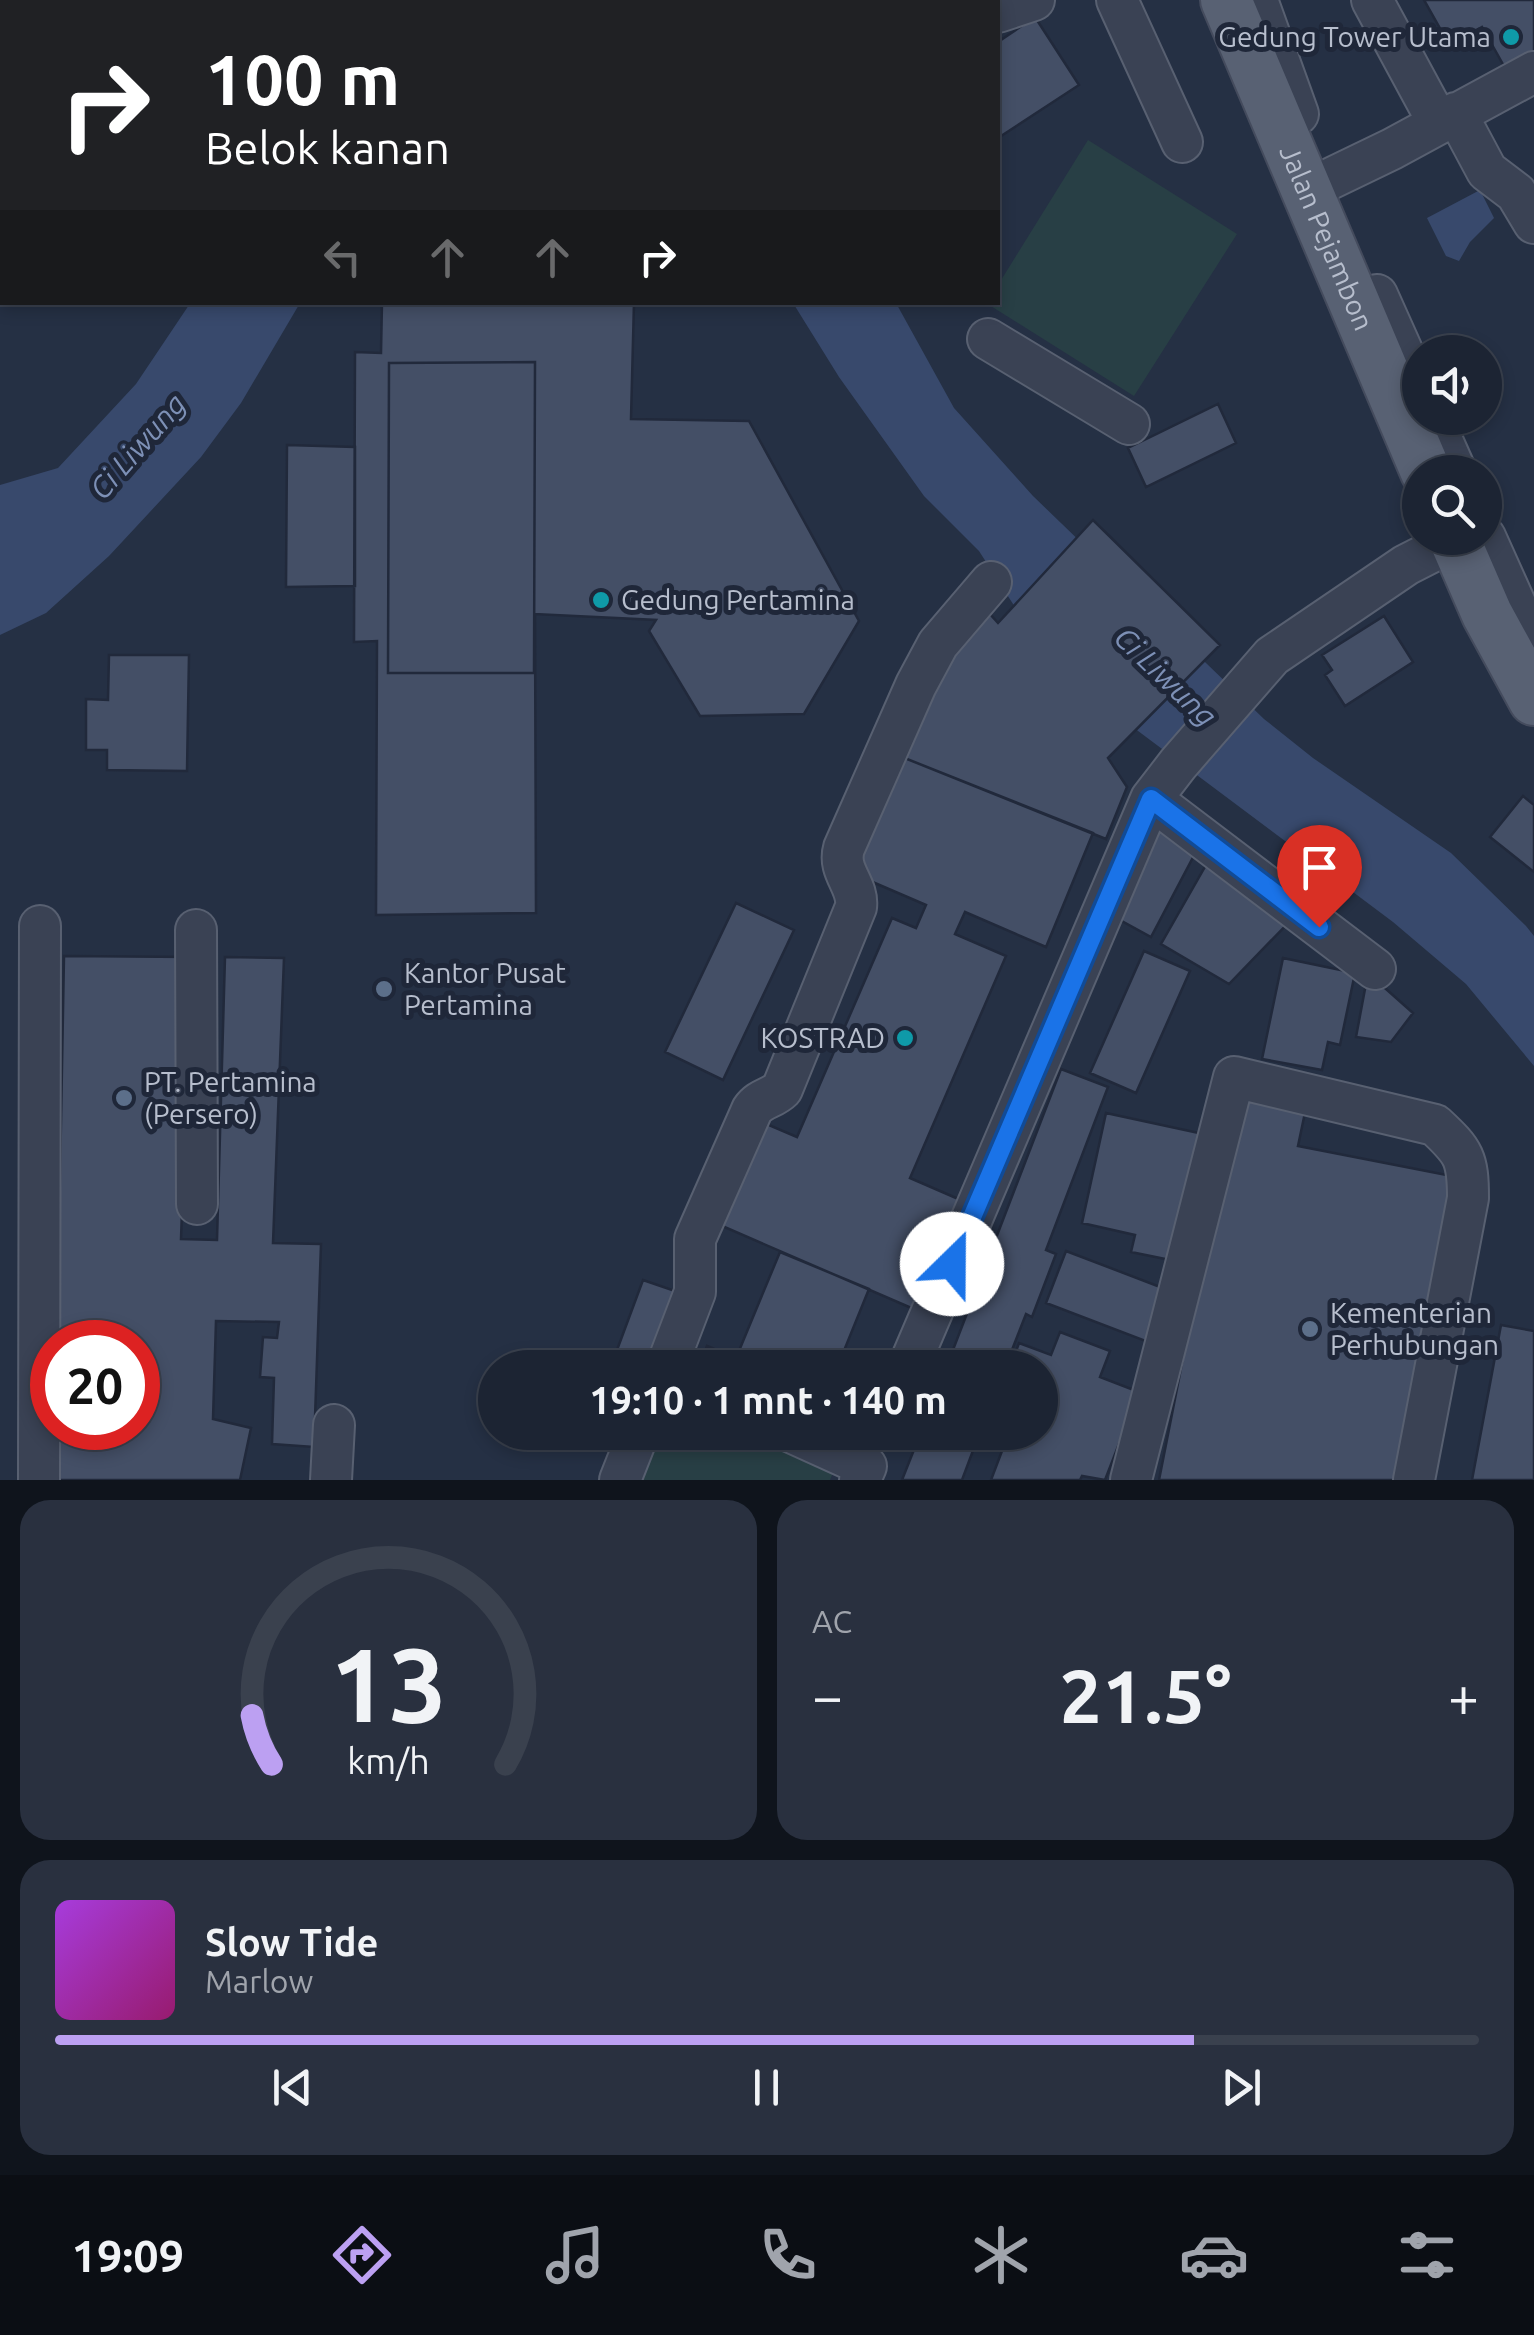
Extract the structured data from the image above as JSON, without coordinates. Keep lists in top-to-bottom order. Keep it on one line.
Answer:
{"streets":{"main road":["Jalan Pejambon"]},"water":["Ci Liwung"],"places":["Gedung Tower Utama","Gedung Pertamina","Kantor Pusat Pertamina","KOSTRAD","PT. Pertamina (Persero)","Kementerian Perhubungan"],"page":{"turn":["100 m","Belok kanan"],"limit":"20","trip":"19:10 · 1 mnt · 140 m","tile":"AC","heat":["−","21.5°","+"],"song":["Slow Tide","Marlow"],"tabs":"19:09","gauge":["13","km/h"]}}
